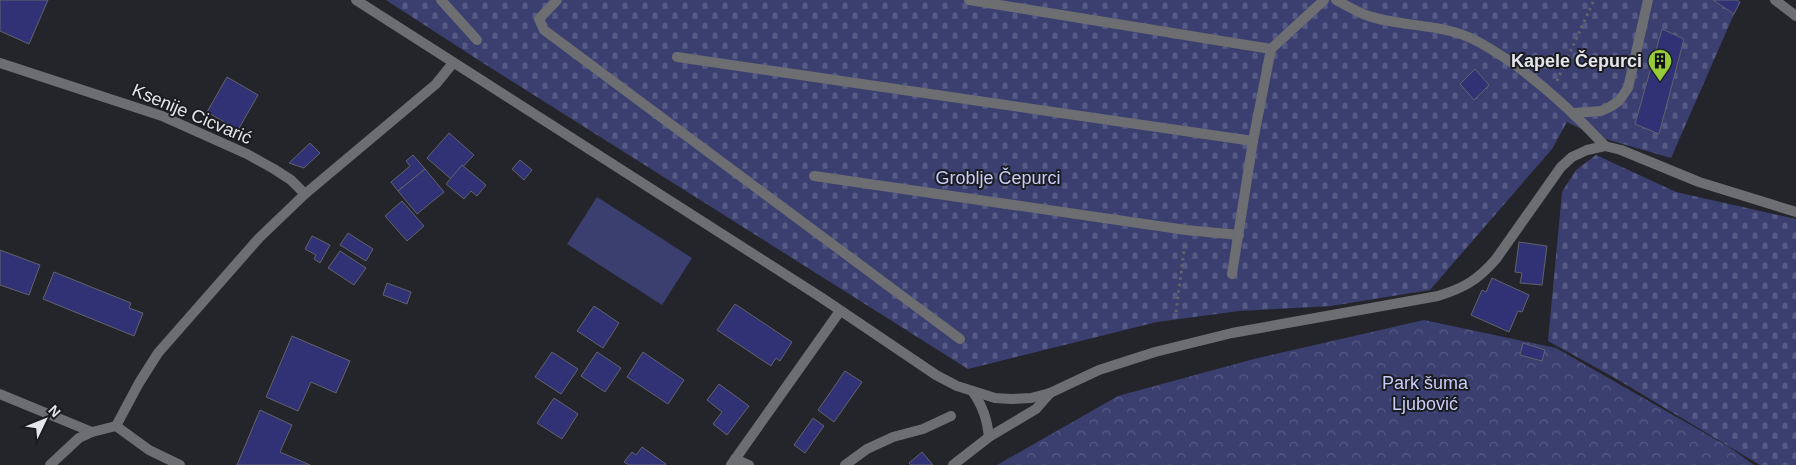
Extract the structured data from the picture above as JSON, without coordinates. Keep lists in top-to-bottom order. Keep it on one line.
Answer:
{"streets":{"street":["Ksenije Cicvarić"]},"parks":["Groblje Čepurci","Park šuma Ljubović"],"places":{"building":["Kapele Čepurci"]},"north":"top right"}
